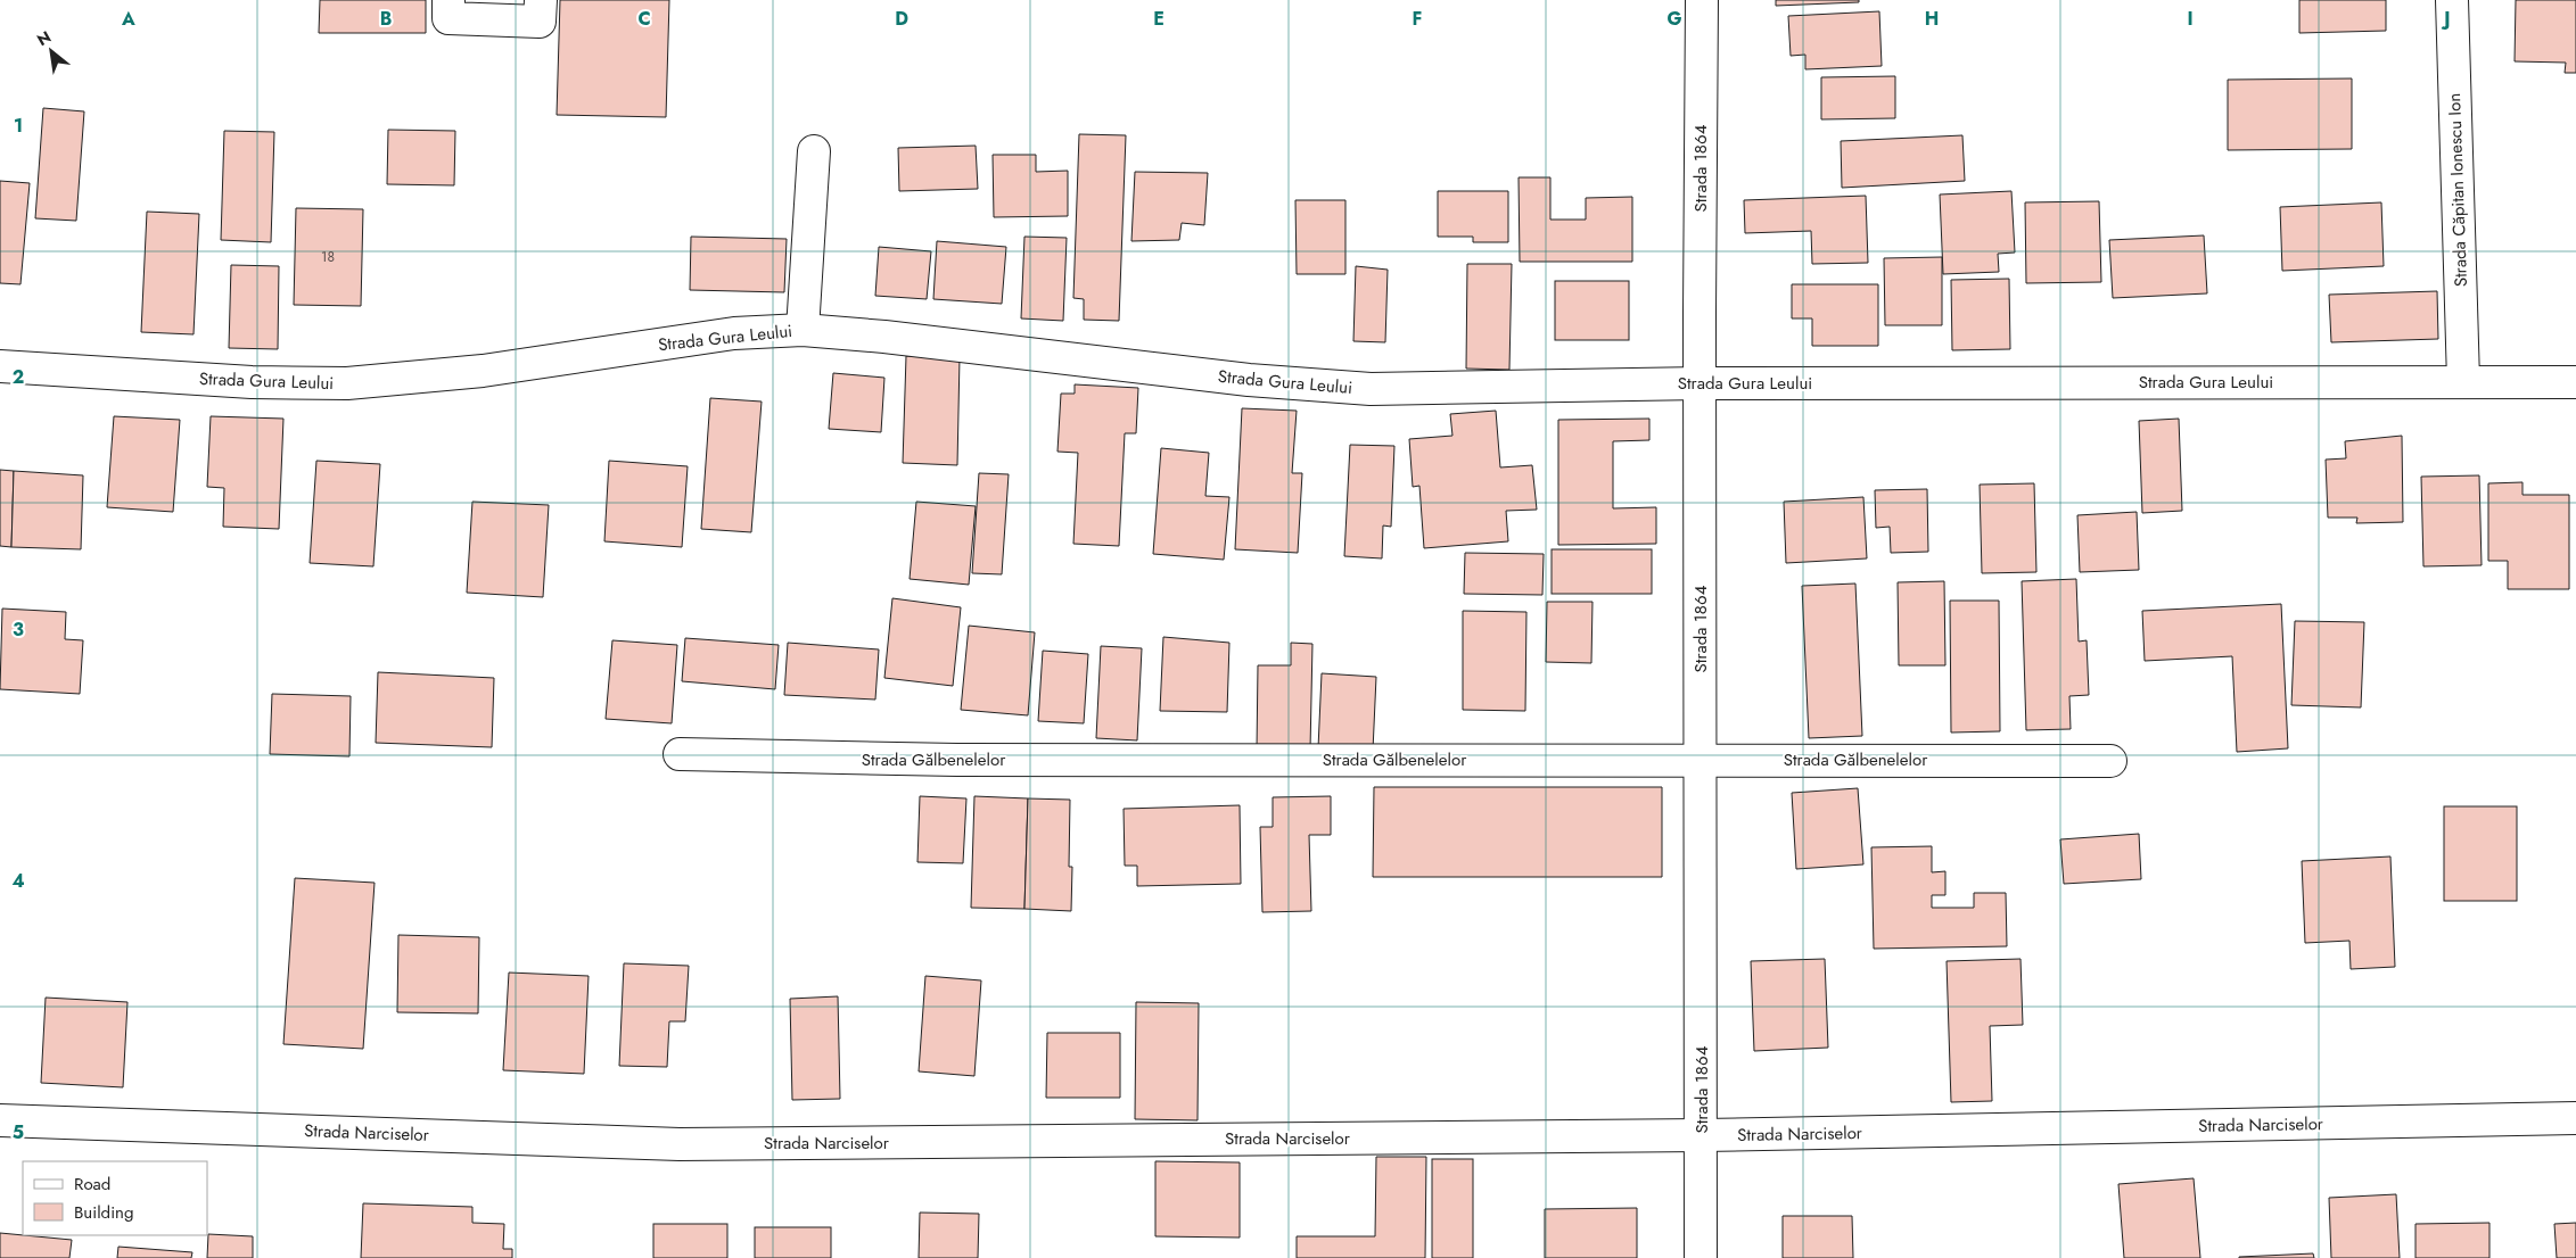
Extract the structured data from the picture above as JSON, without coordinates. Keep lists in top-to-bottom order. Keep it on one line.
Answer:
{"streets":{"street":["Strada 1864","Strada Căpitan Ionescu Ion","Strada Gura Leului","Strada Gălbenelelor","Strada Narciselor"]},"crossings":[["Strada 1864","Strada Gura Leului"],["Strada 1864","Strada Gălbenelelor"],["Strada 1864","Strada Narciselor"],["Strada Căpitan Ionescu Ion","Strada Gura Leului"]],"house_numbers":["18"],"legend":["Road","Building"],"north":"top left","grid":{"columns":["A","B","C","D","E","F","G","H","I","J"],"rows":["1","2","3","4","5"]}}
